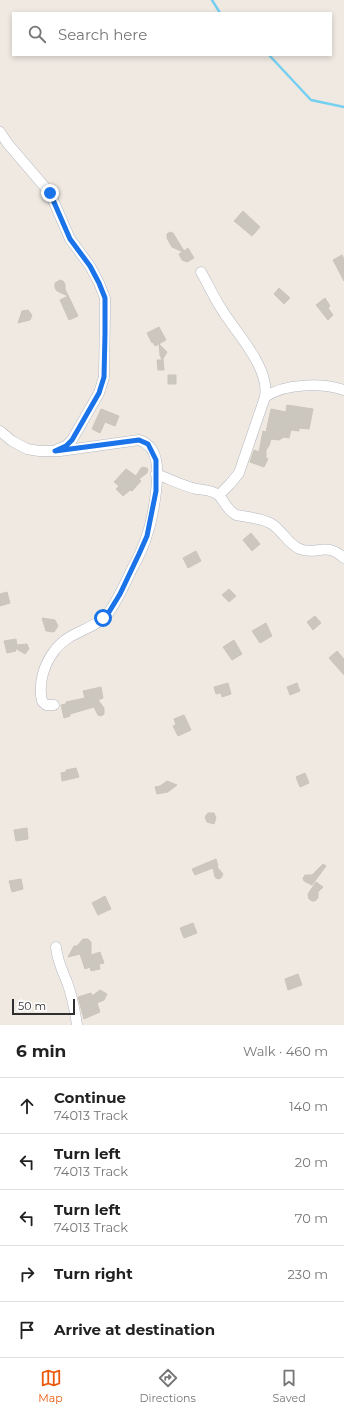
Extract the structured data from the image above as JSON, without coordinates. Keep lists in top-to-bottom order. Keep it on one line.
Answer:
{"scale_bar":"50 m","page":{"search":"Search here","scale":"50 m","heading":["6 min","Walk · 460 m"],"list":[["Continue","74013 Track","140 m"],["Turn left","74013 Track","20 m"],["Turn left","74013 Track","70 m"],["Turn right","230 m"],"Arrive at destination"],"nav":["Map","Directions","Saved"]}}
